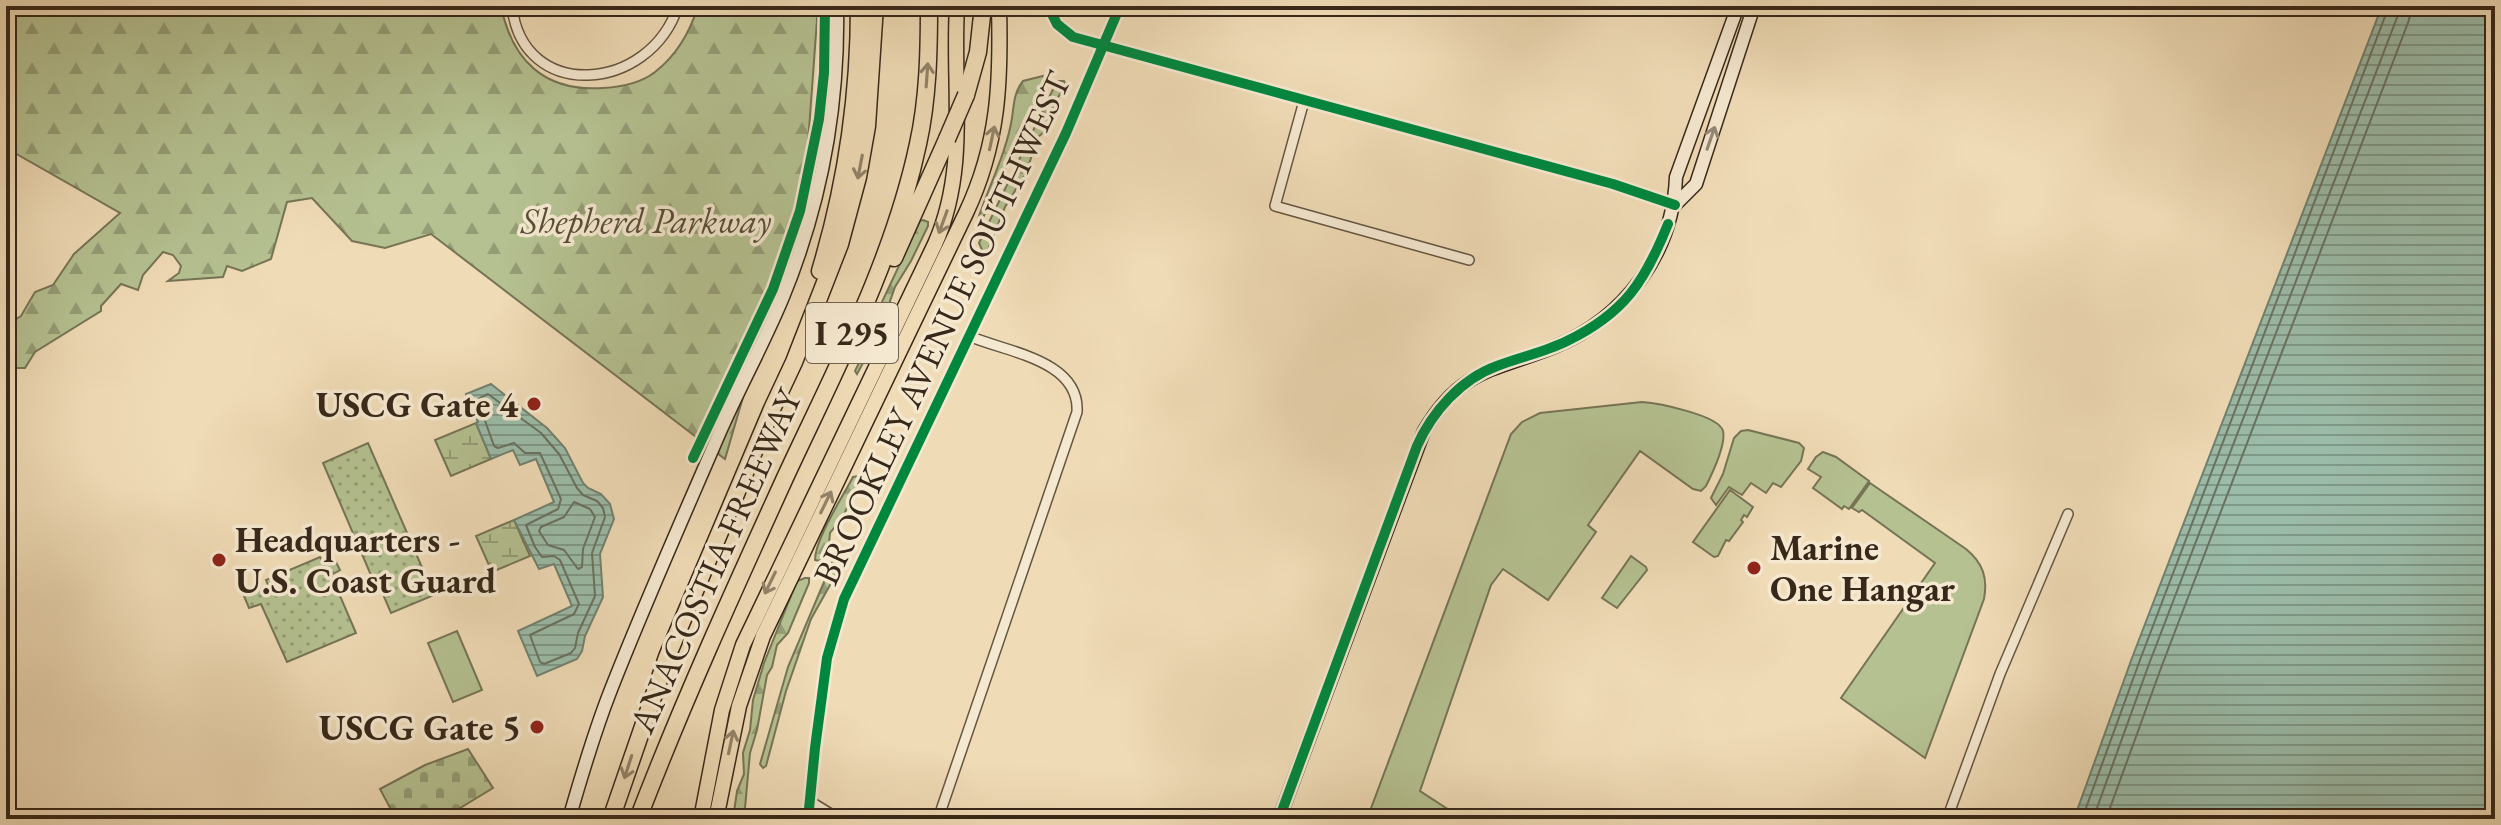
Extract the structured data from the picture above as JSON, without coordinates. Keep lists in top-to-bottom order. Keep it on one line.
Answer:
{"streets":{"highway":["I 295","ANACOSTIA FREEWAY"],"street":["BROOKLEY AVENUE SOUTHWEST"]},"parks":["Shepherd Parkway"],"places":["USCG Gate 4","Headquarters - U.S. Coast Guard","Marine One Hangar","USCG Gate 5"]}
